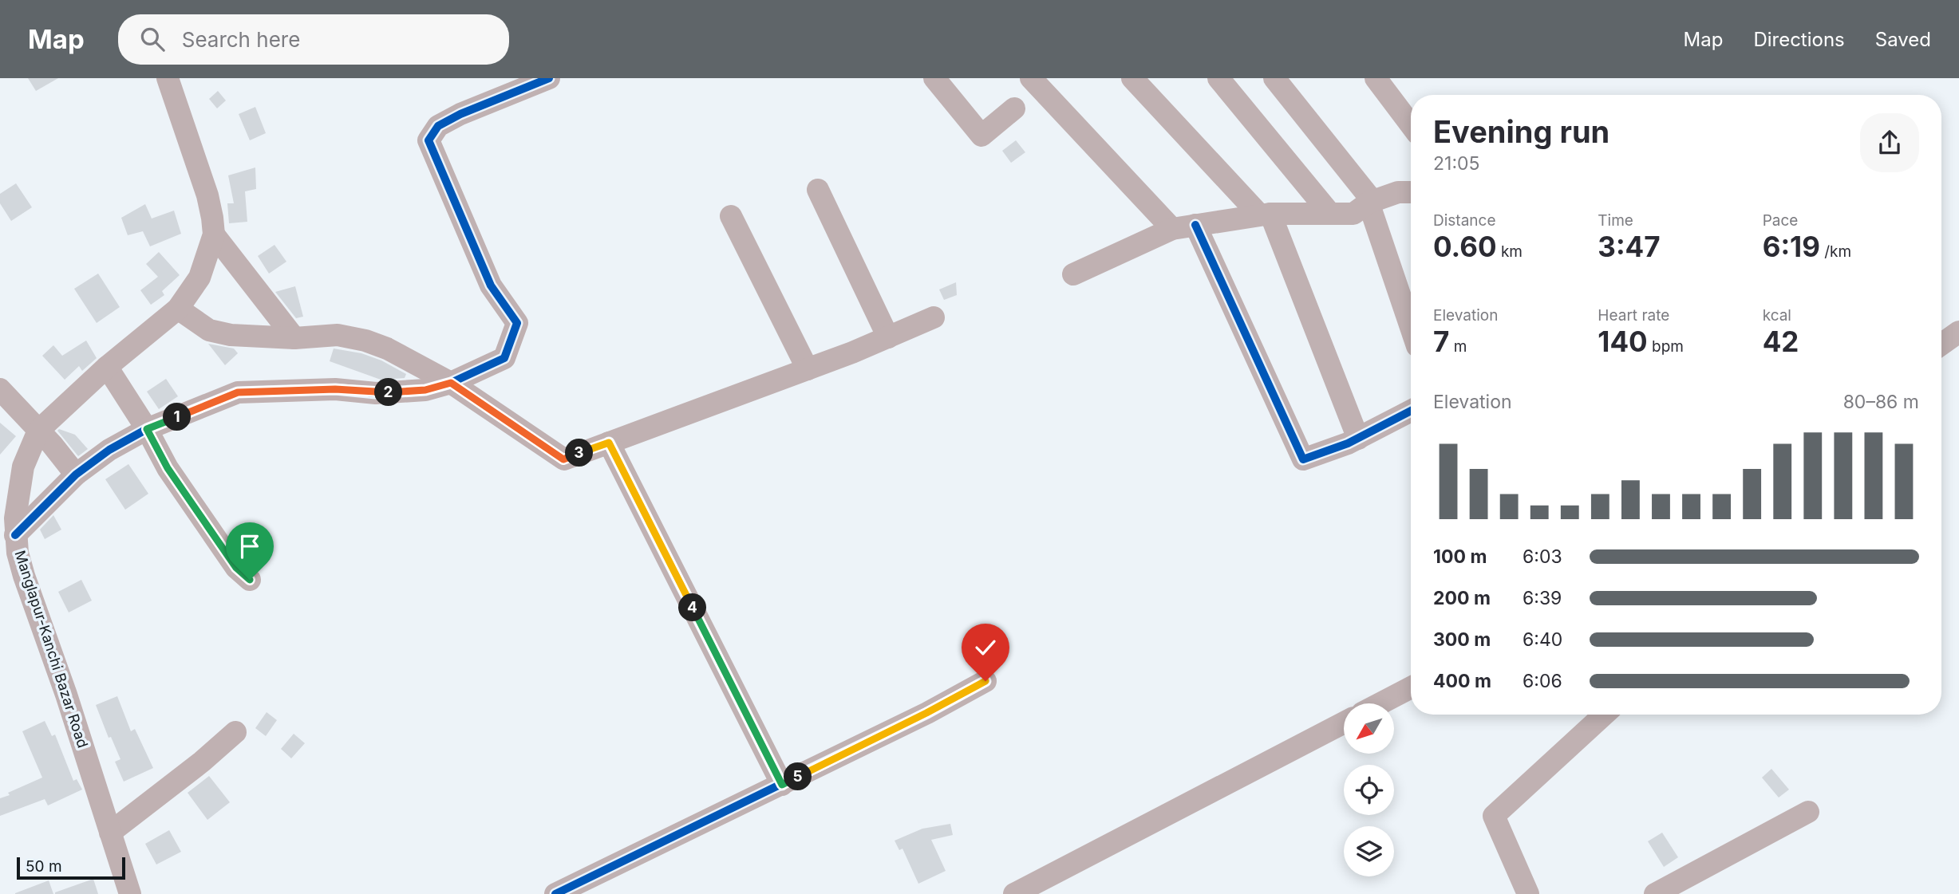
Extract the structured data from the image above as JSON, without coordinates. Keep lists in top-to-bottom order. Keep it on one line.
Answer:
{"streets":{"street":["Manglapur-Kanchi Bazar Road"]},"scale_bar":"50 m","north":"bottom left","page":{"header":"Map","search":"Search here","nav":["Map","Directions","Saved"],"heading":["Evening run","21:05"],"stats":[["Distance","0.60 km"],["Time","3:47"],["Pace","6:19 /km"],["Elevation","7 m"],["Heart rate","140 bpm"],["kcal","42"]],"pins":["2","1","3","4","5"],"chart":["Elevation","80–86 m"],"list":[{"name":"100 m","note":"6:03"},{"name":"200 m","note":"6:39"},{"name":"300 m","note":"6:40"},{"name":"400 m","note":"6:06"}],"scale":"50 m"}}
